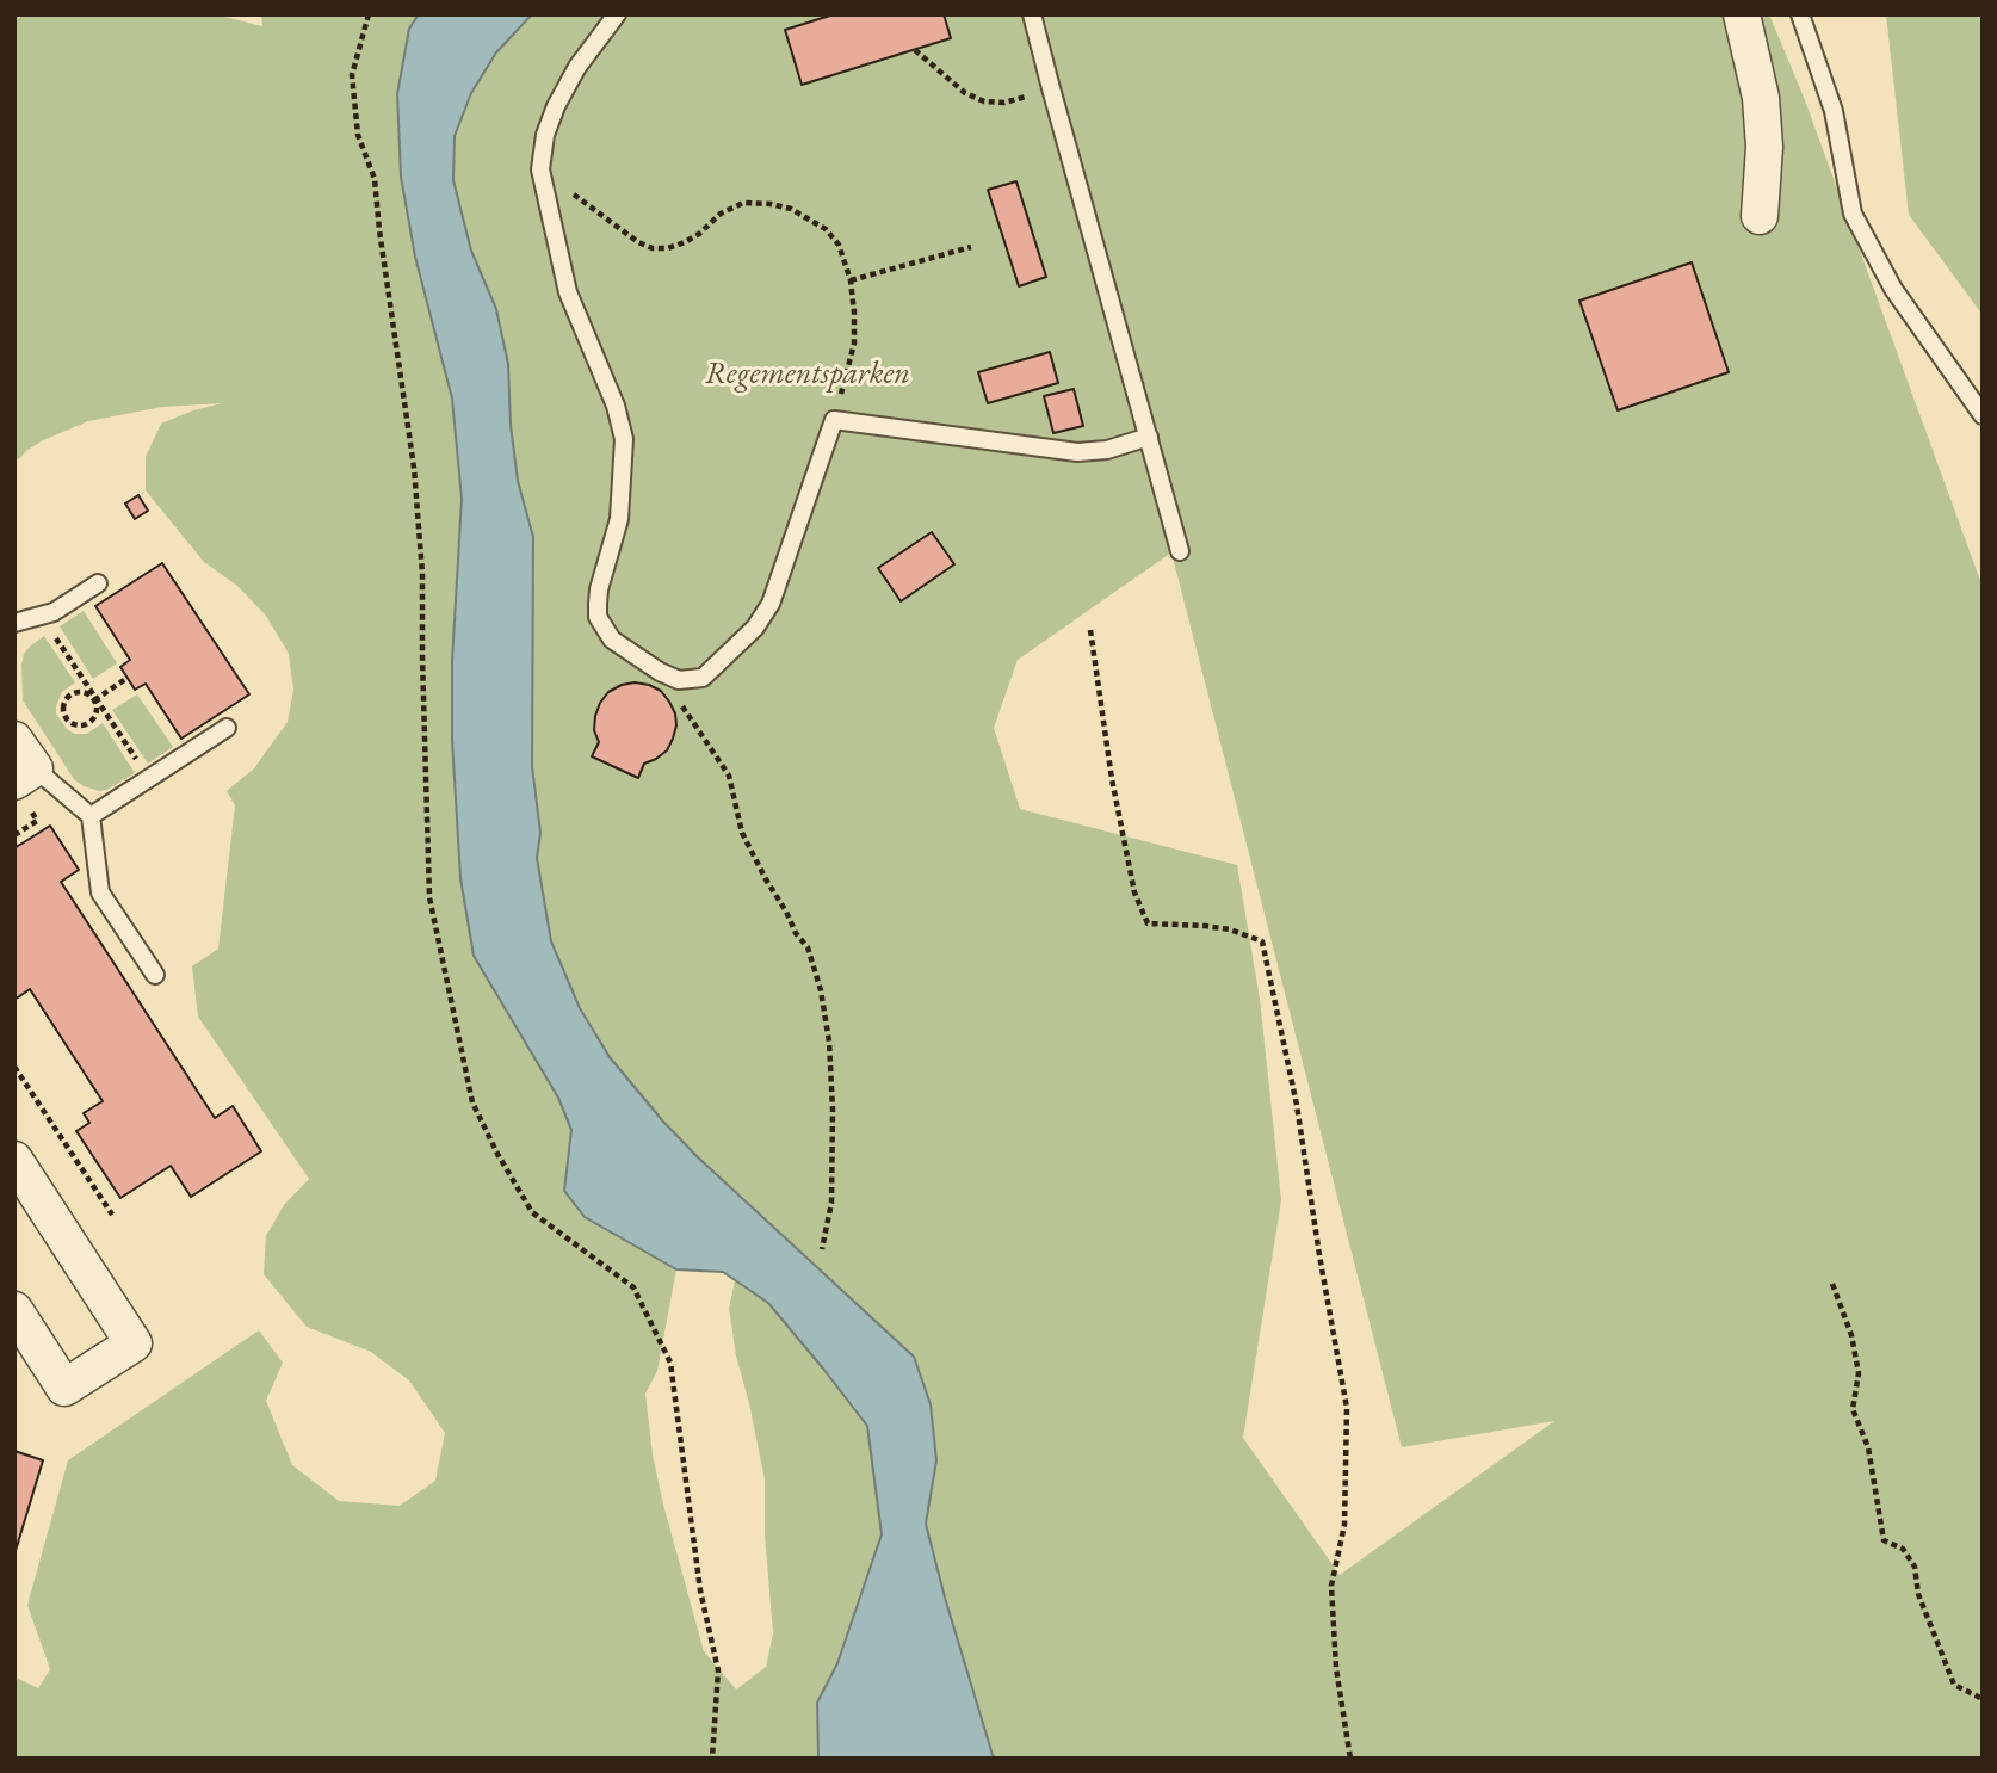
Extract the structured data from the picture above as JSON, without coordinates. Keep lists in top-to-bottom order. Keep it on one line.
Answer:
{"parks":["Regementsparken"]}
